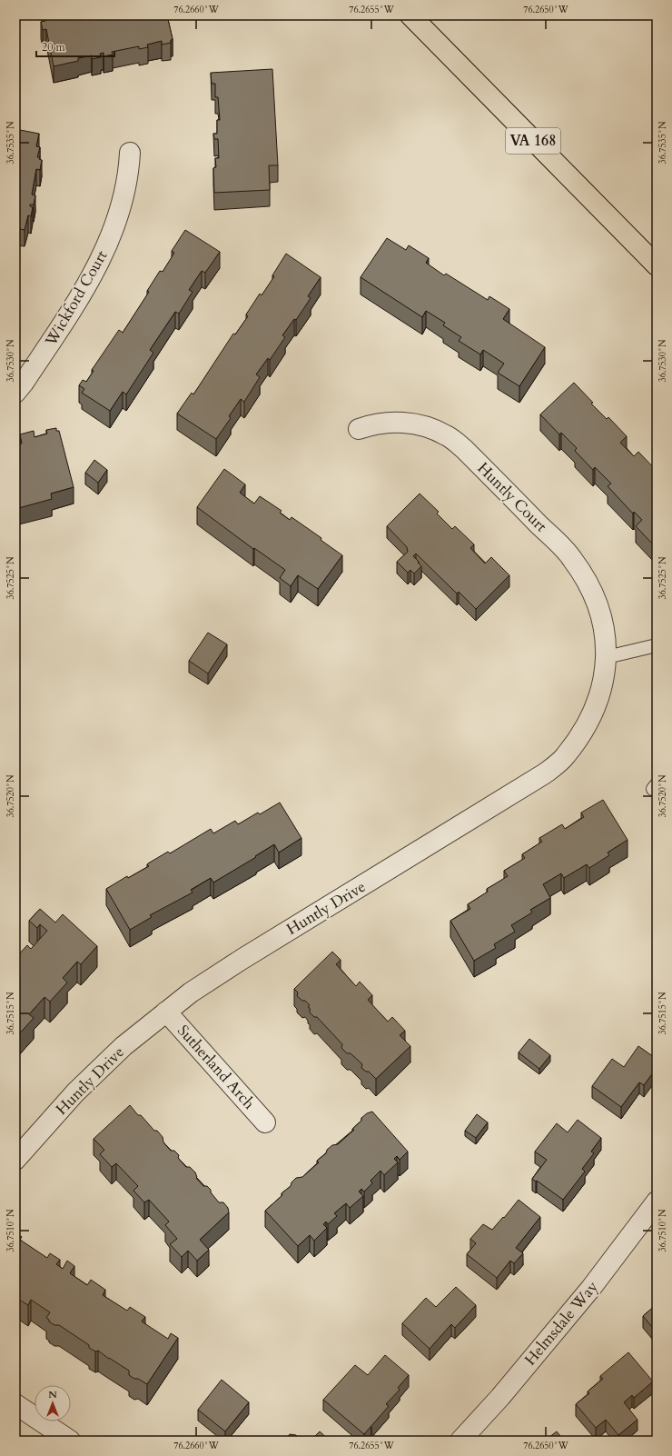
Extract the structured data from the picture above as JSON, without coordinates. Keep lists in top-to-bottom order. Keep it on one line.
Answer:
{"streets":{"highway":["VA 168"],"street":["Wickford Court","Huntly Court","Huntly Drive","Sutherland Arch","Helmsdale Way"]},"crossings":[["Huntly Court","Huntly Drive"],["Huntly Drive","Sutherland Arch"]],"scale_bar":"20 m","north":"top","coordinates":["76.2660°W","76.2655°W","76.2650°W","36.7535°N","36.7530°N","36.7525°N","36.7520°N","36.7515°N","36.7510°N"]}
